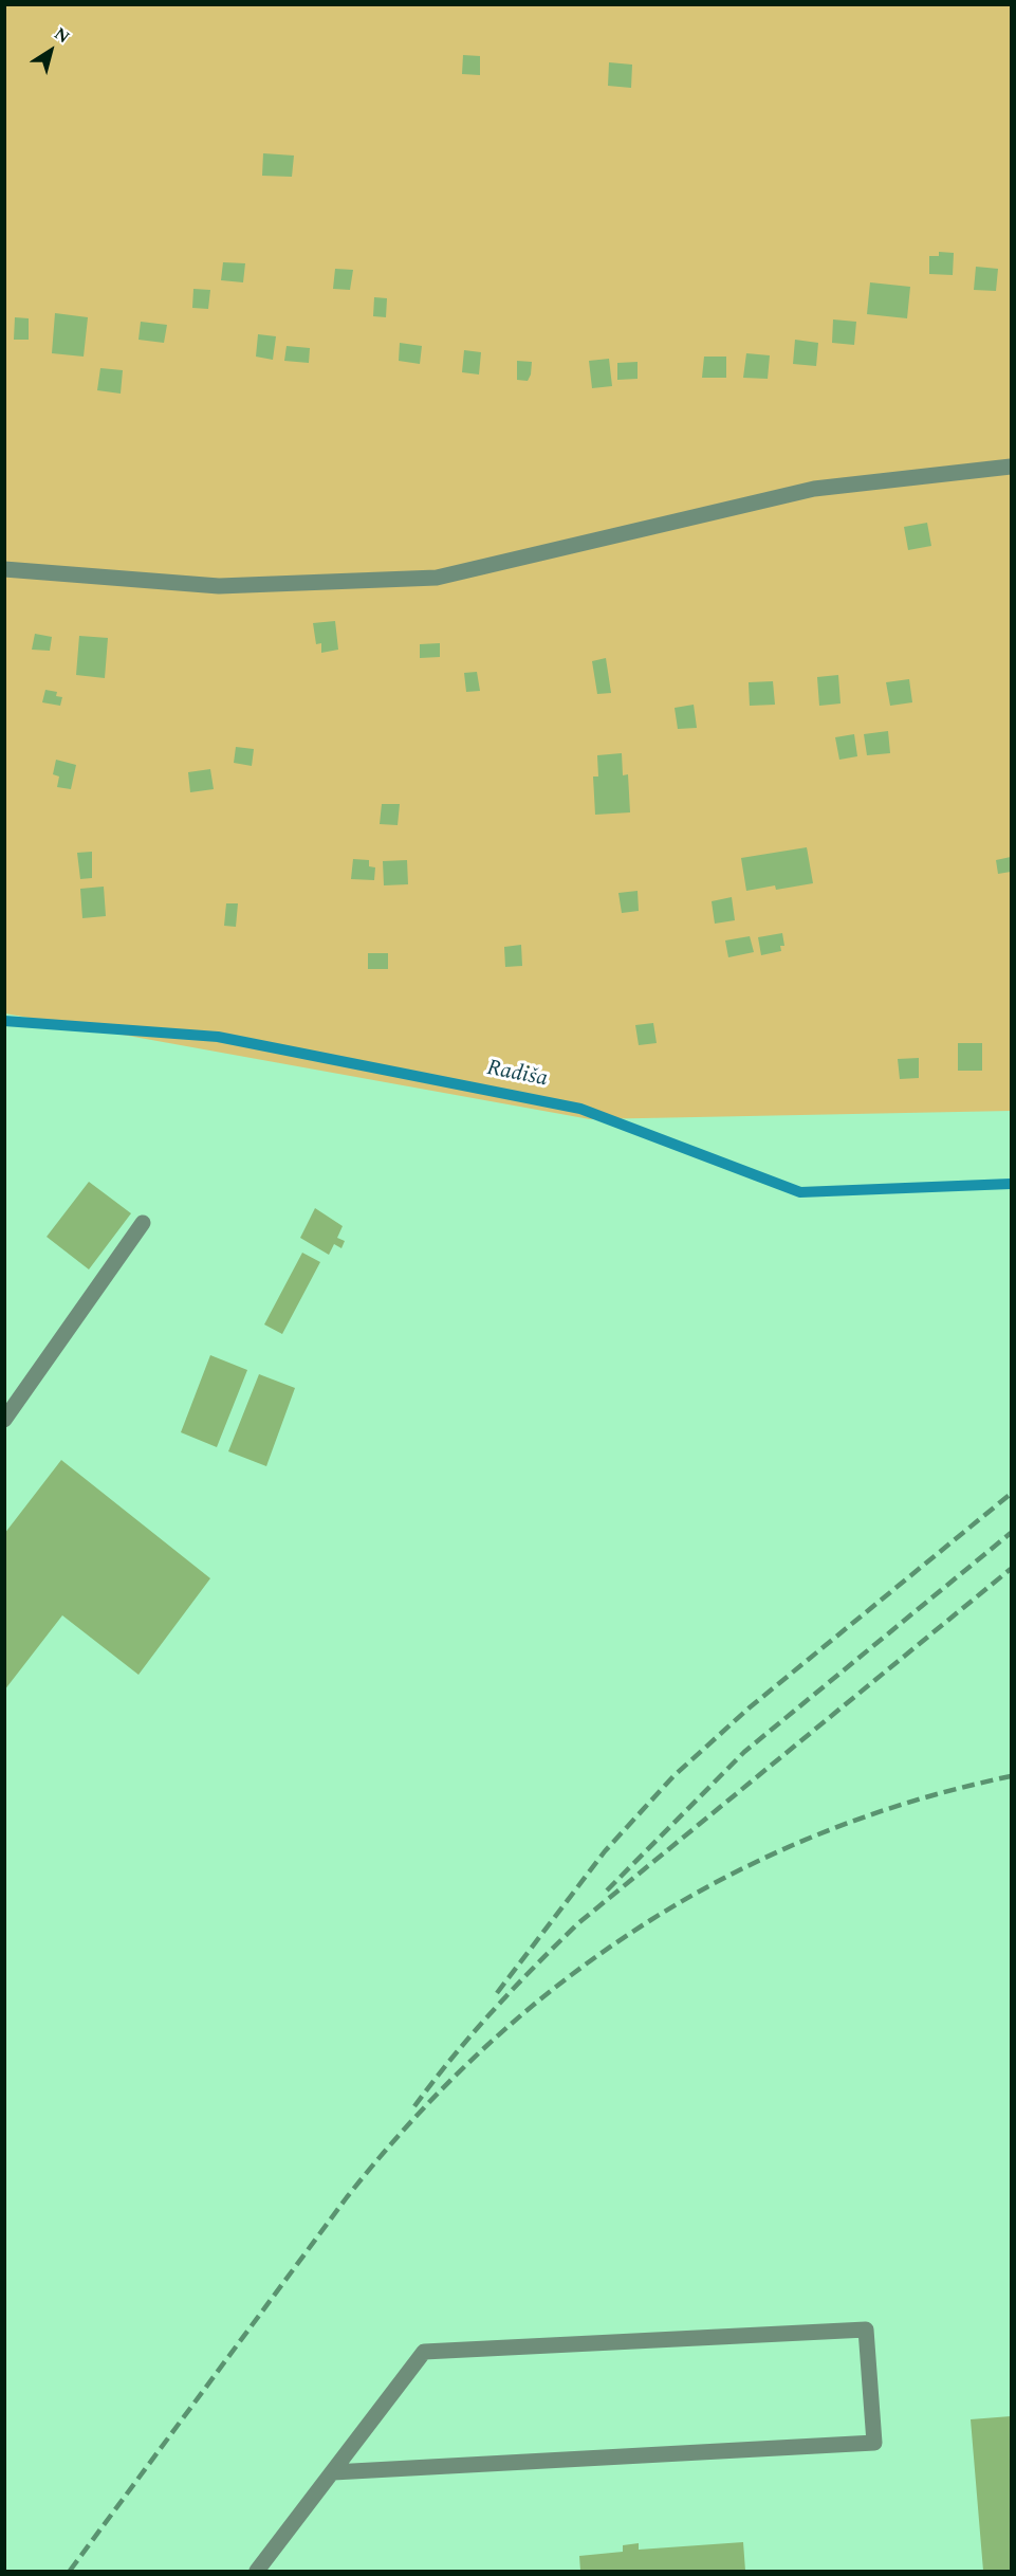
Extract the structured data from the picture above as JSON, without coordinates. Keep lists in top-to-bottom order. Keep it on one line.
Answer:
{"water":["Radiša"],"north":"top right"}
